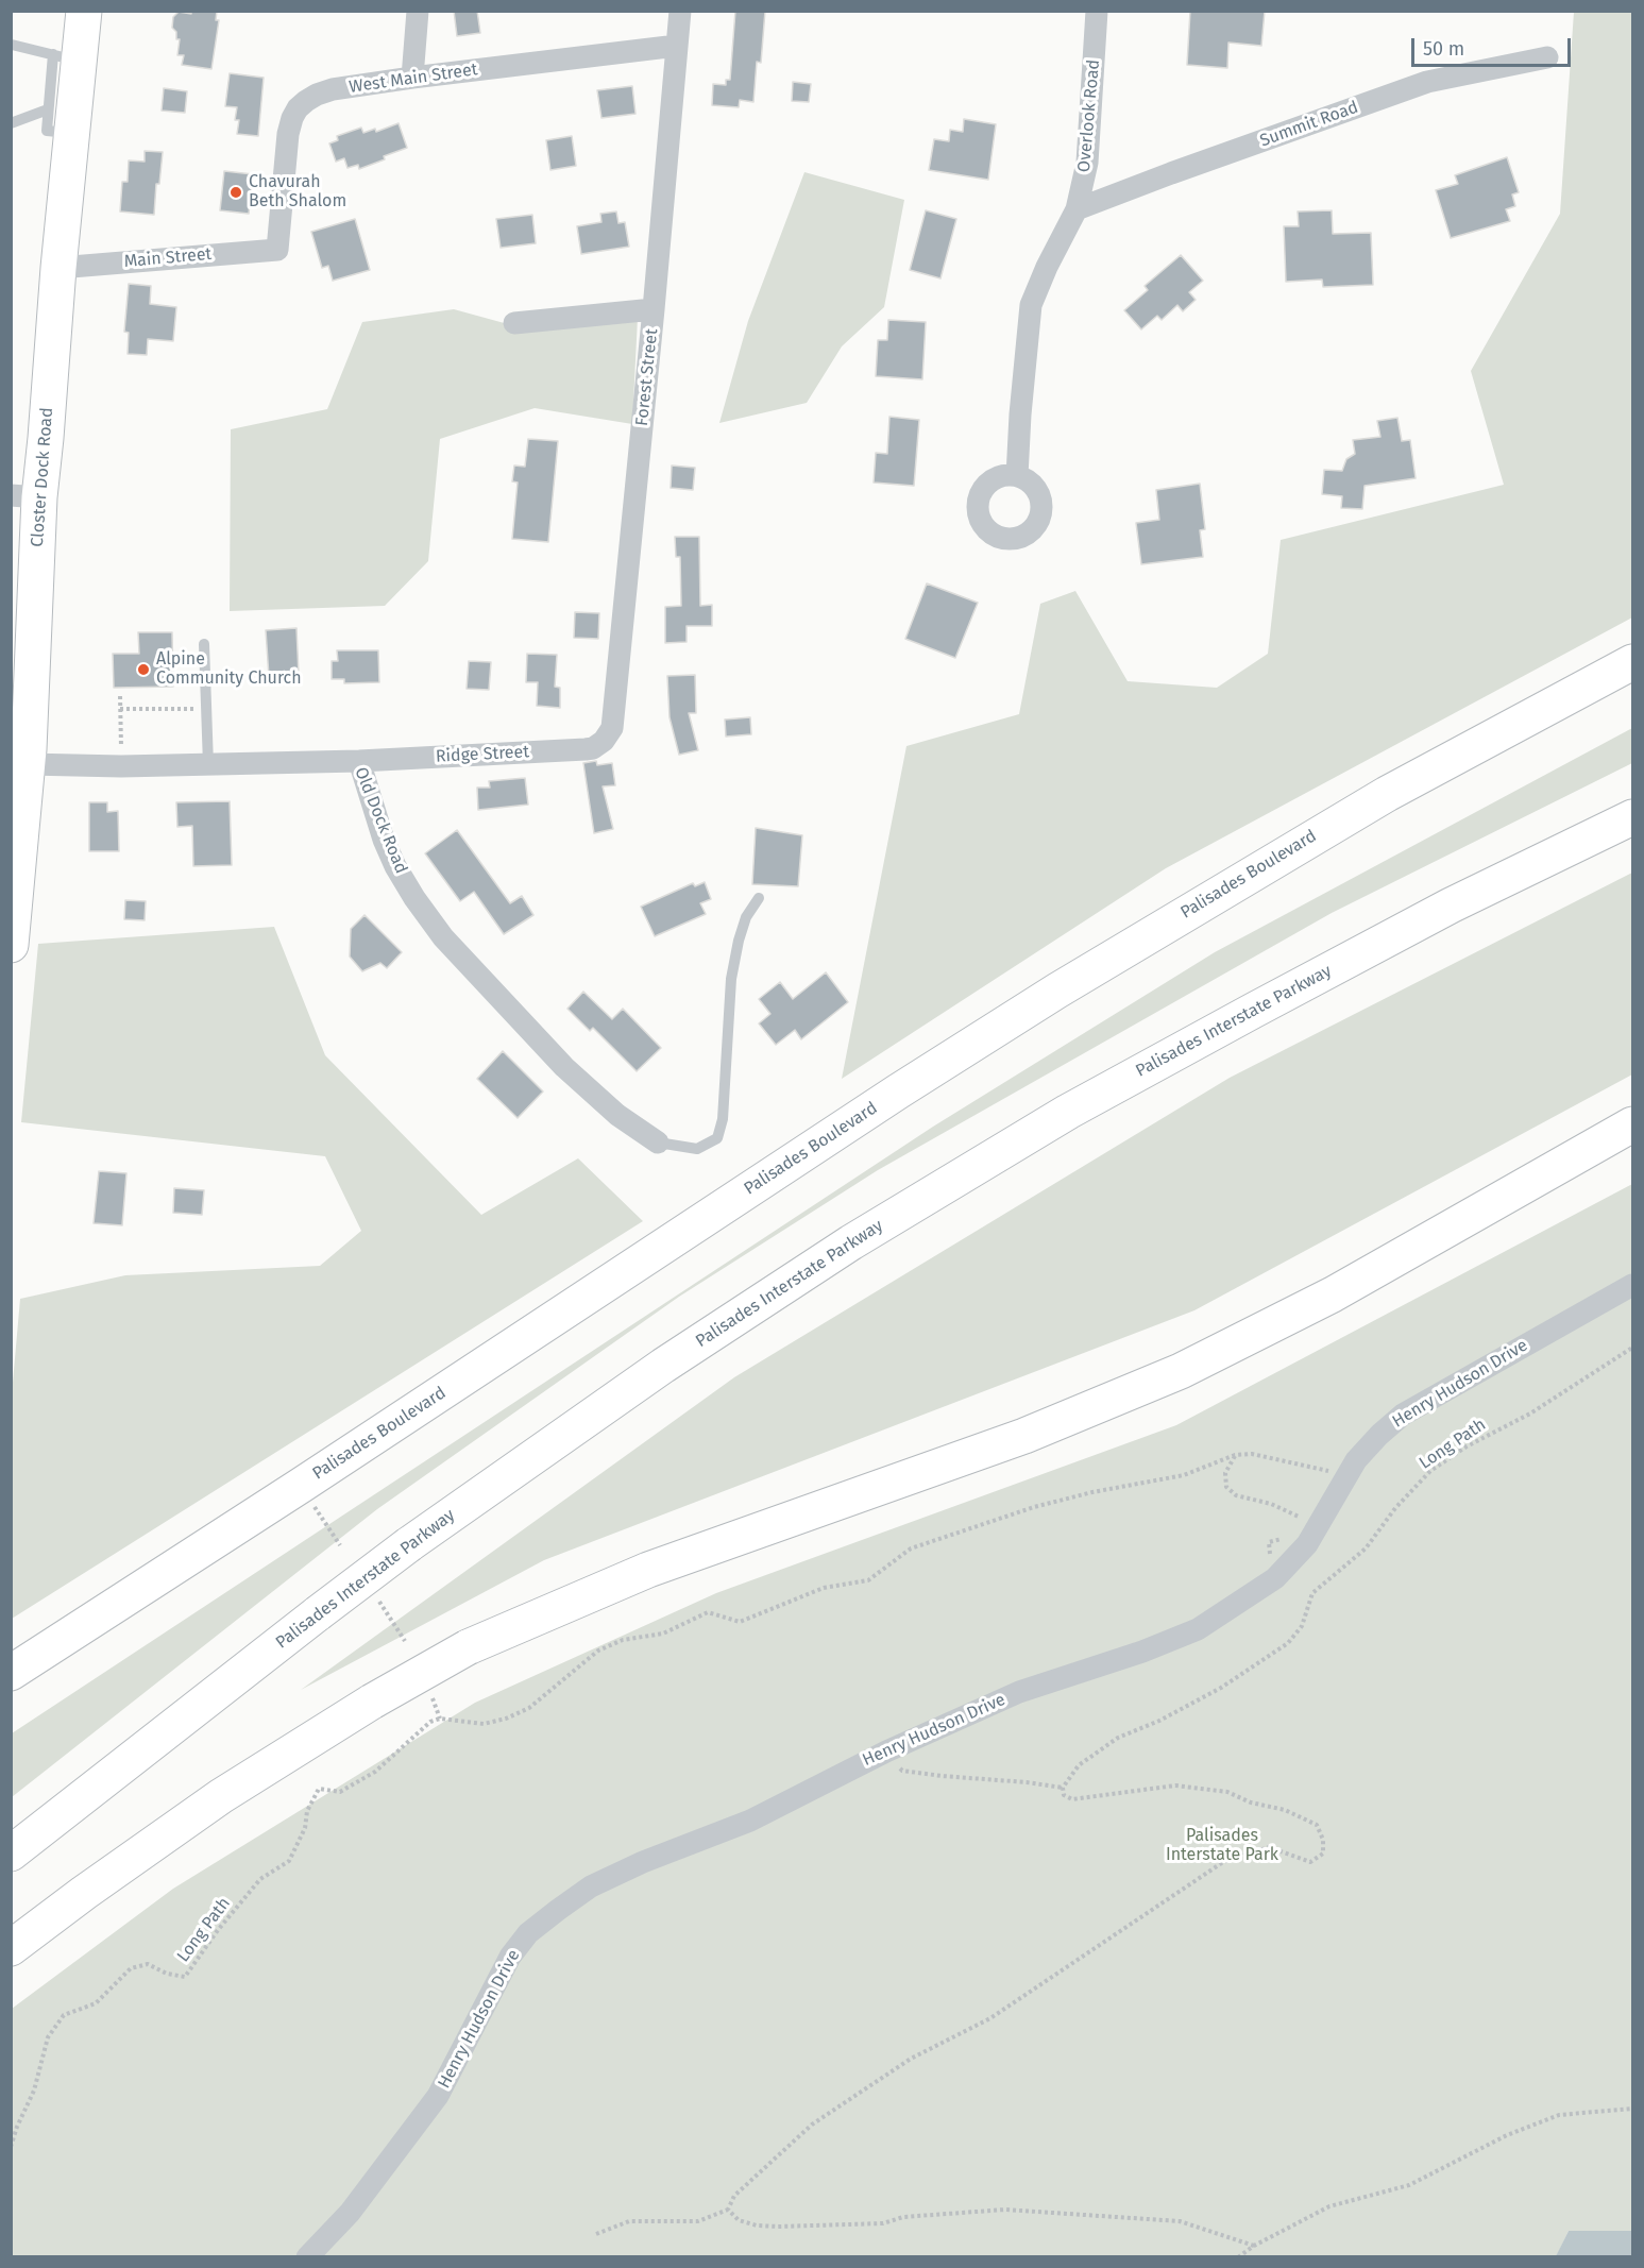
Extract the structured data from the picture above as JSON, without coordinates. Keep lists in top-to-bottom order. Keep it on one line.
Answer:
{"streets":{"main road":["Closter Dock Road","Palisades Boulevard","Palisades Interstate Parkway"],"street":["West Main Street","Overlook Road","Summit Road","Main Street","Forest Street","Ridge Street","Old Dock Road","Henry Hudson Drive"],"path":["Long Path"]},"crossings":[["West Main Street","Main Street"],["West Main Street","Forest Street"],["Overlook Road","Summit Road"],["Main Street","Closter Dock Road"],["Forest Street","Ridge Street"],["Closter Dock Road","Old Dock Road"],["Ridge Street","Old Dock Road"]],"parks":["Palisades Interstate Park"],"places":["Chavurah Beth Shalom","Alpine Community Church"],"scale_bar":"50 m"}
